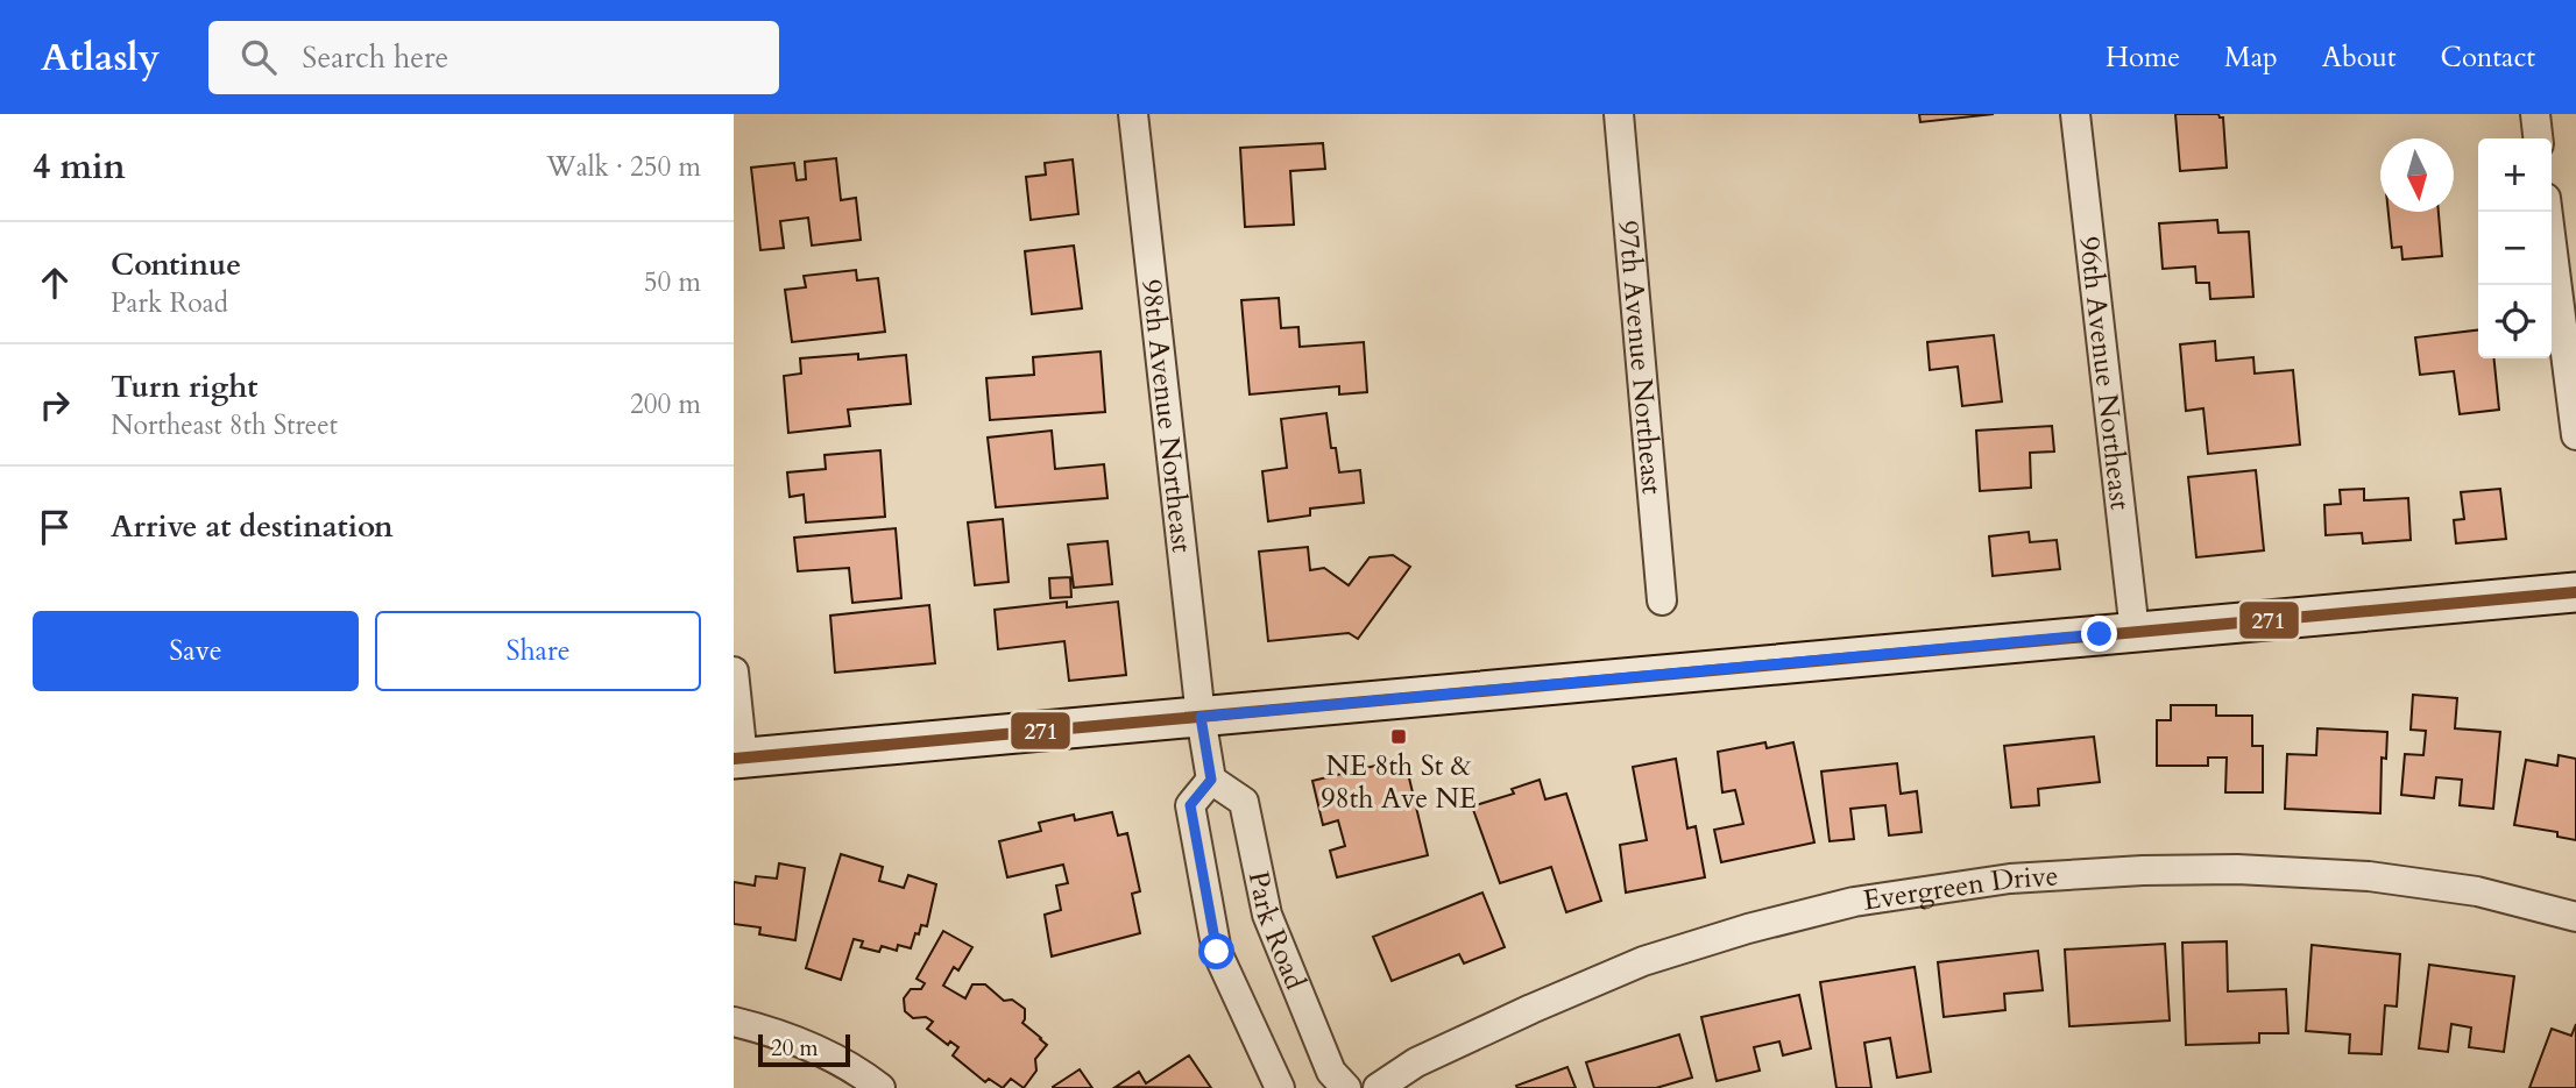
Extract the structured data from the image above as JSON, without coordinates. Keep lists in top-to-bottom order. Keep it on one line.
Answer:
{"streets":{"street":["97th Avenue Northeast","96th Avenue Northeast","98th Avenue Northeast","Evergreen Drive","Park Road"]},"places":{"transit":["NE 8th St & 98th Ave NE"]},"lines":["transit line 271"],"scale_bar":"20 m","north":"bottom","page":{"header":"Atlasly","search":"Search here","nav":["Home","Map","About","Contact"],"heading":["4 min","Walk · 250 m"],"map_buttons":["+","−"],"list":[["Continue","Park Road","50 m"],["Turn right","Northeast 8th Street","200 m"],"Arrive at destination"],"buttons":["Save","Share"],"scale":"20 m"}}
